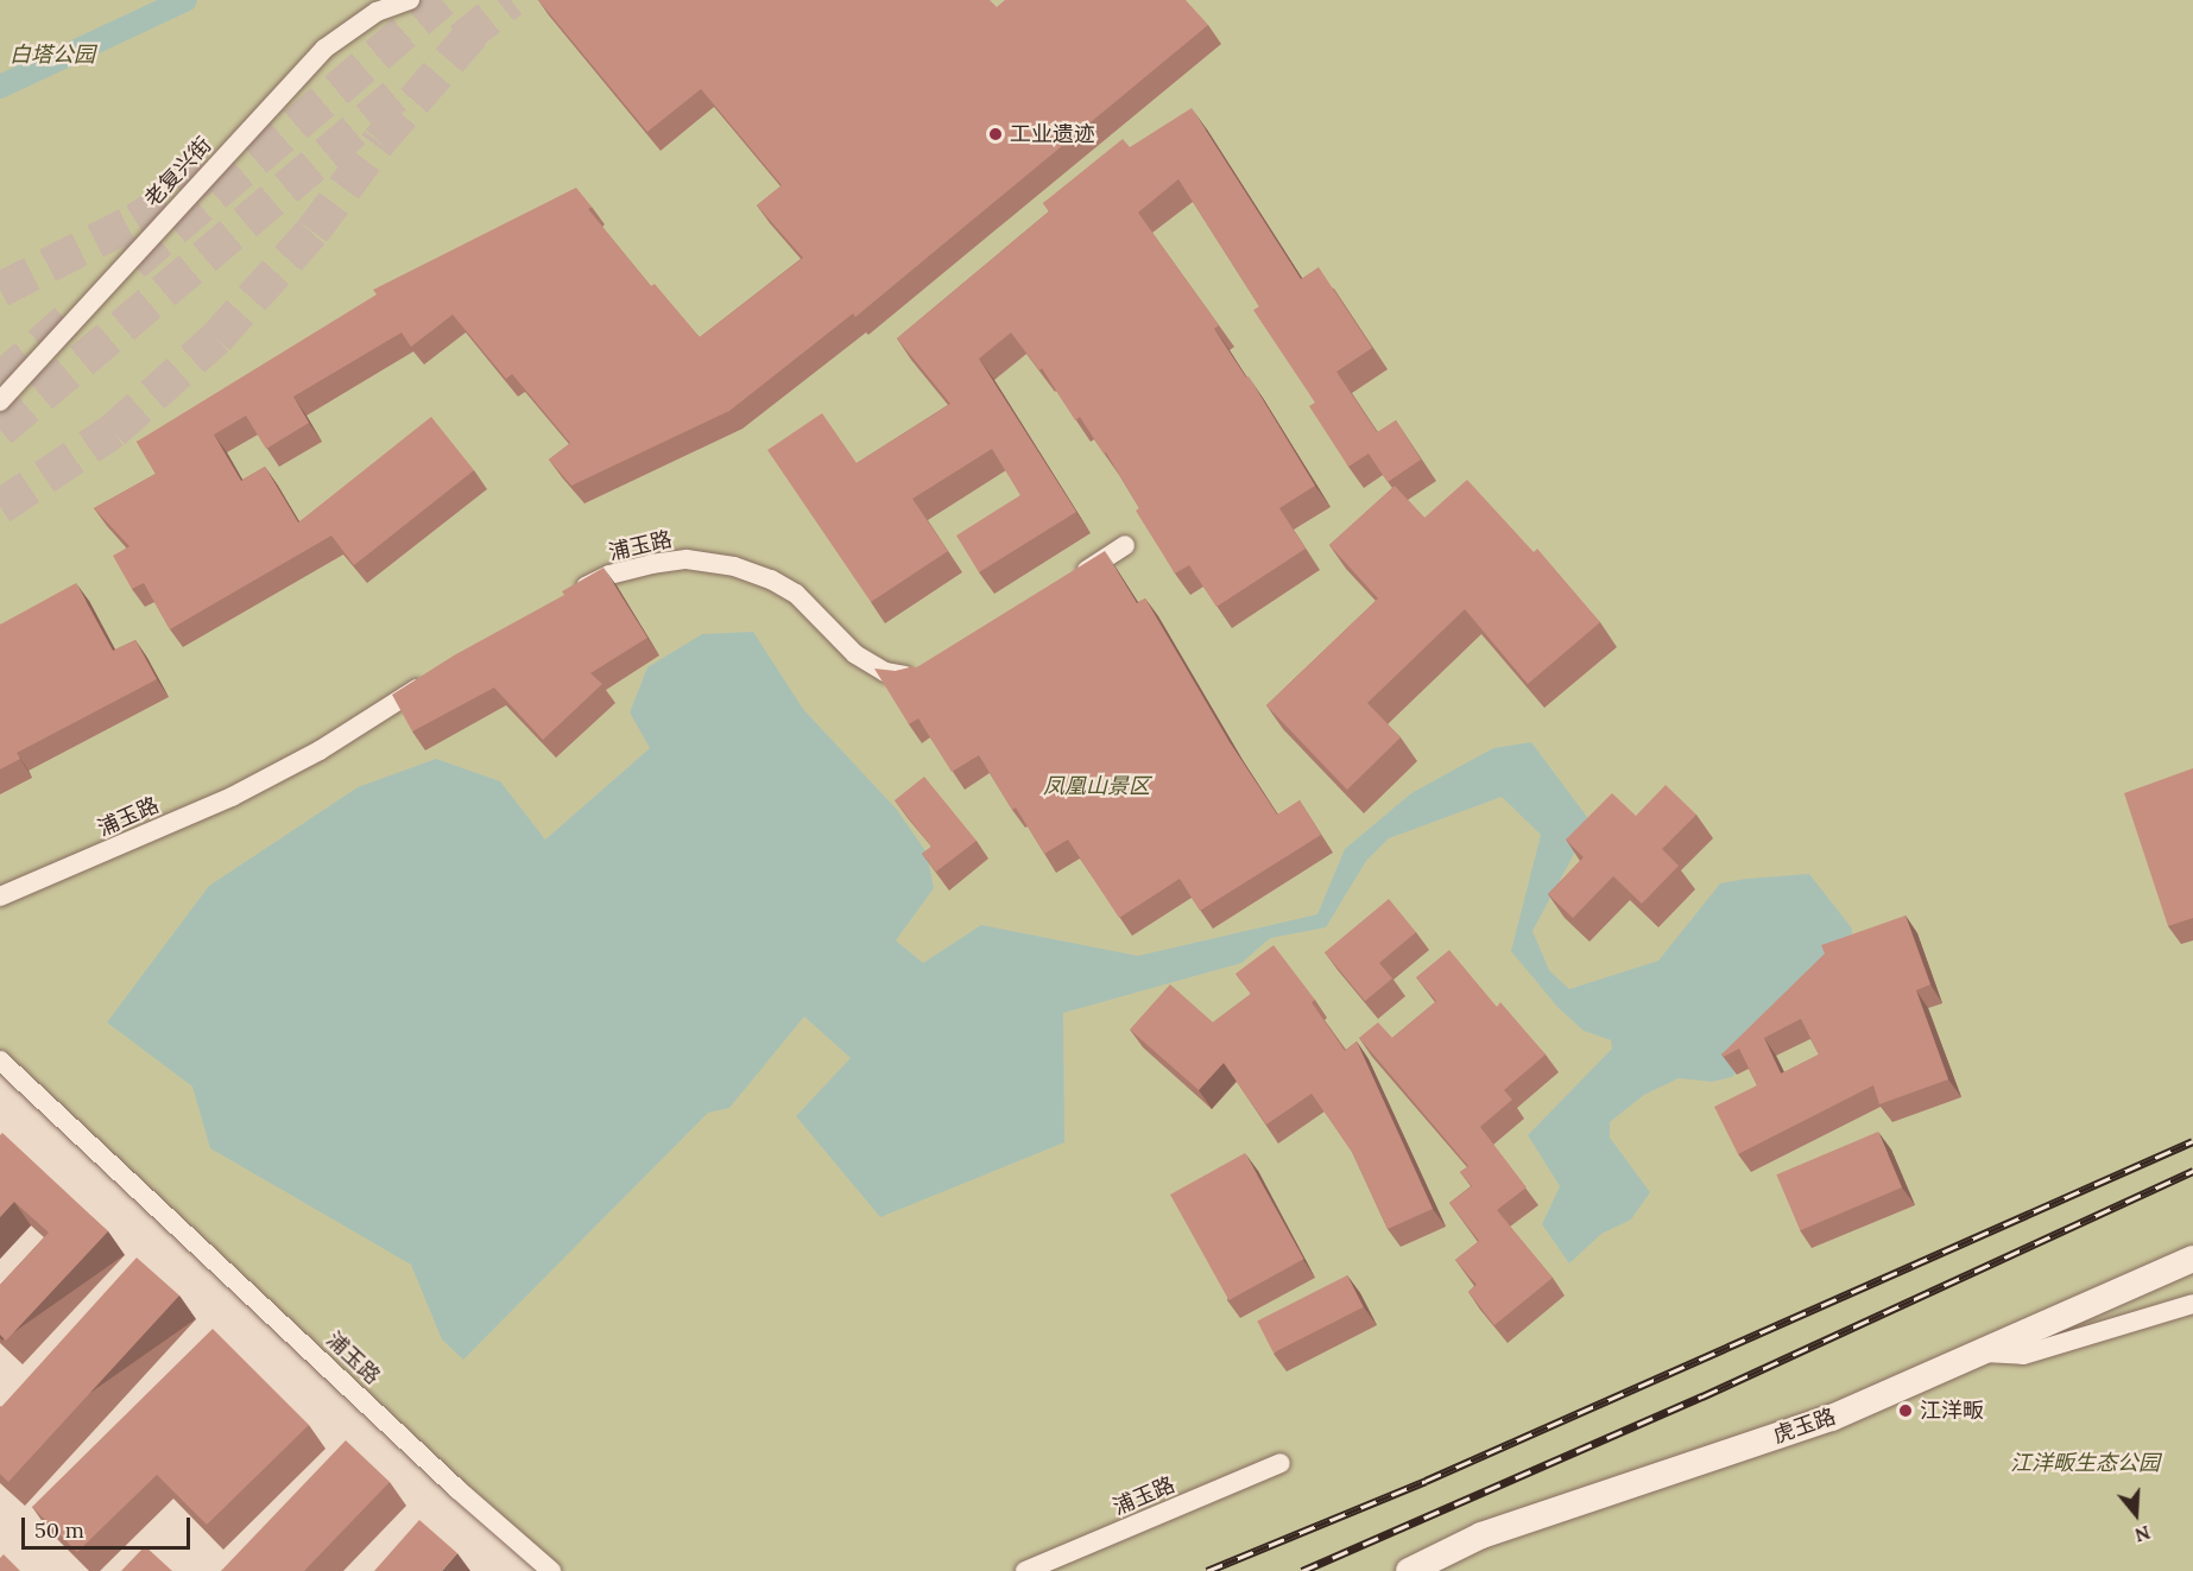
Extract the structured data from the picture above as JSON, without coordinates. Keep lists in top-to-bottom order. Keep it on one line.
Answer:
{"streets":{"street":["老复兴街","浦玉路","虎玉路"]},"parks":["白塔公园","凤凰山景区","江洋畈生态公园"],"places":["工业遗迹","江洋畈"],"scale_bar":"50 m","north":"bottom"}
